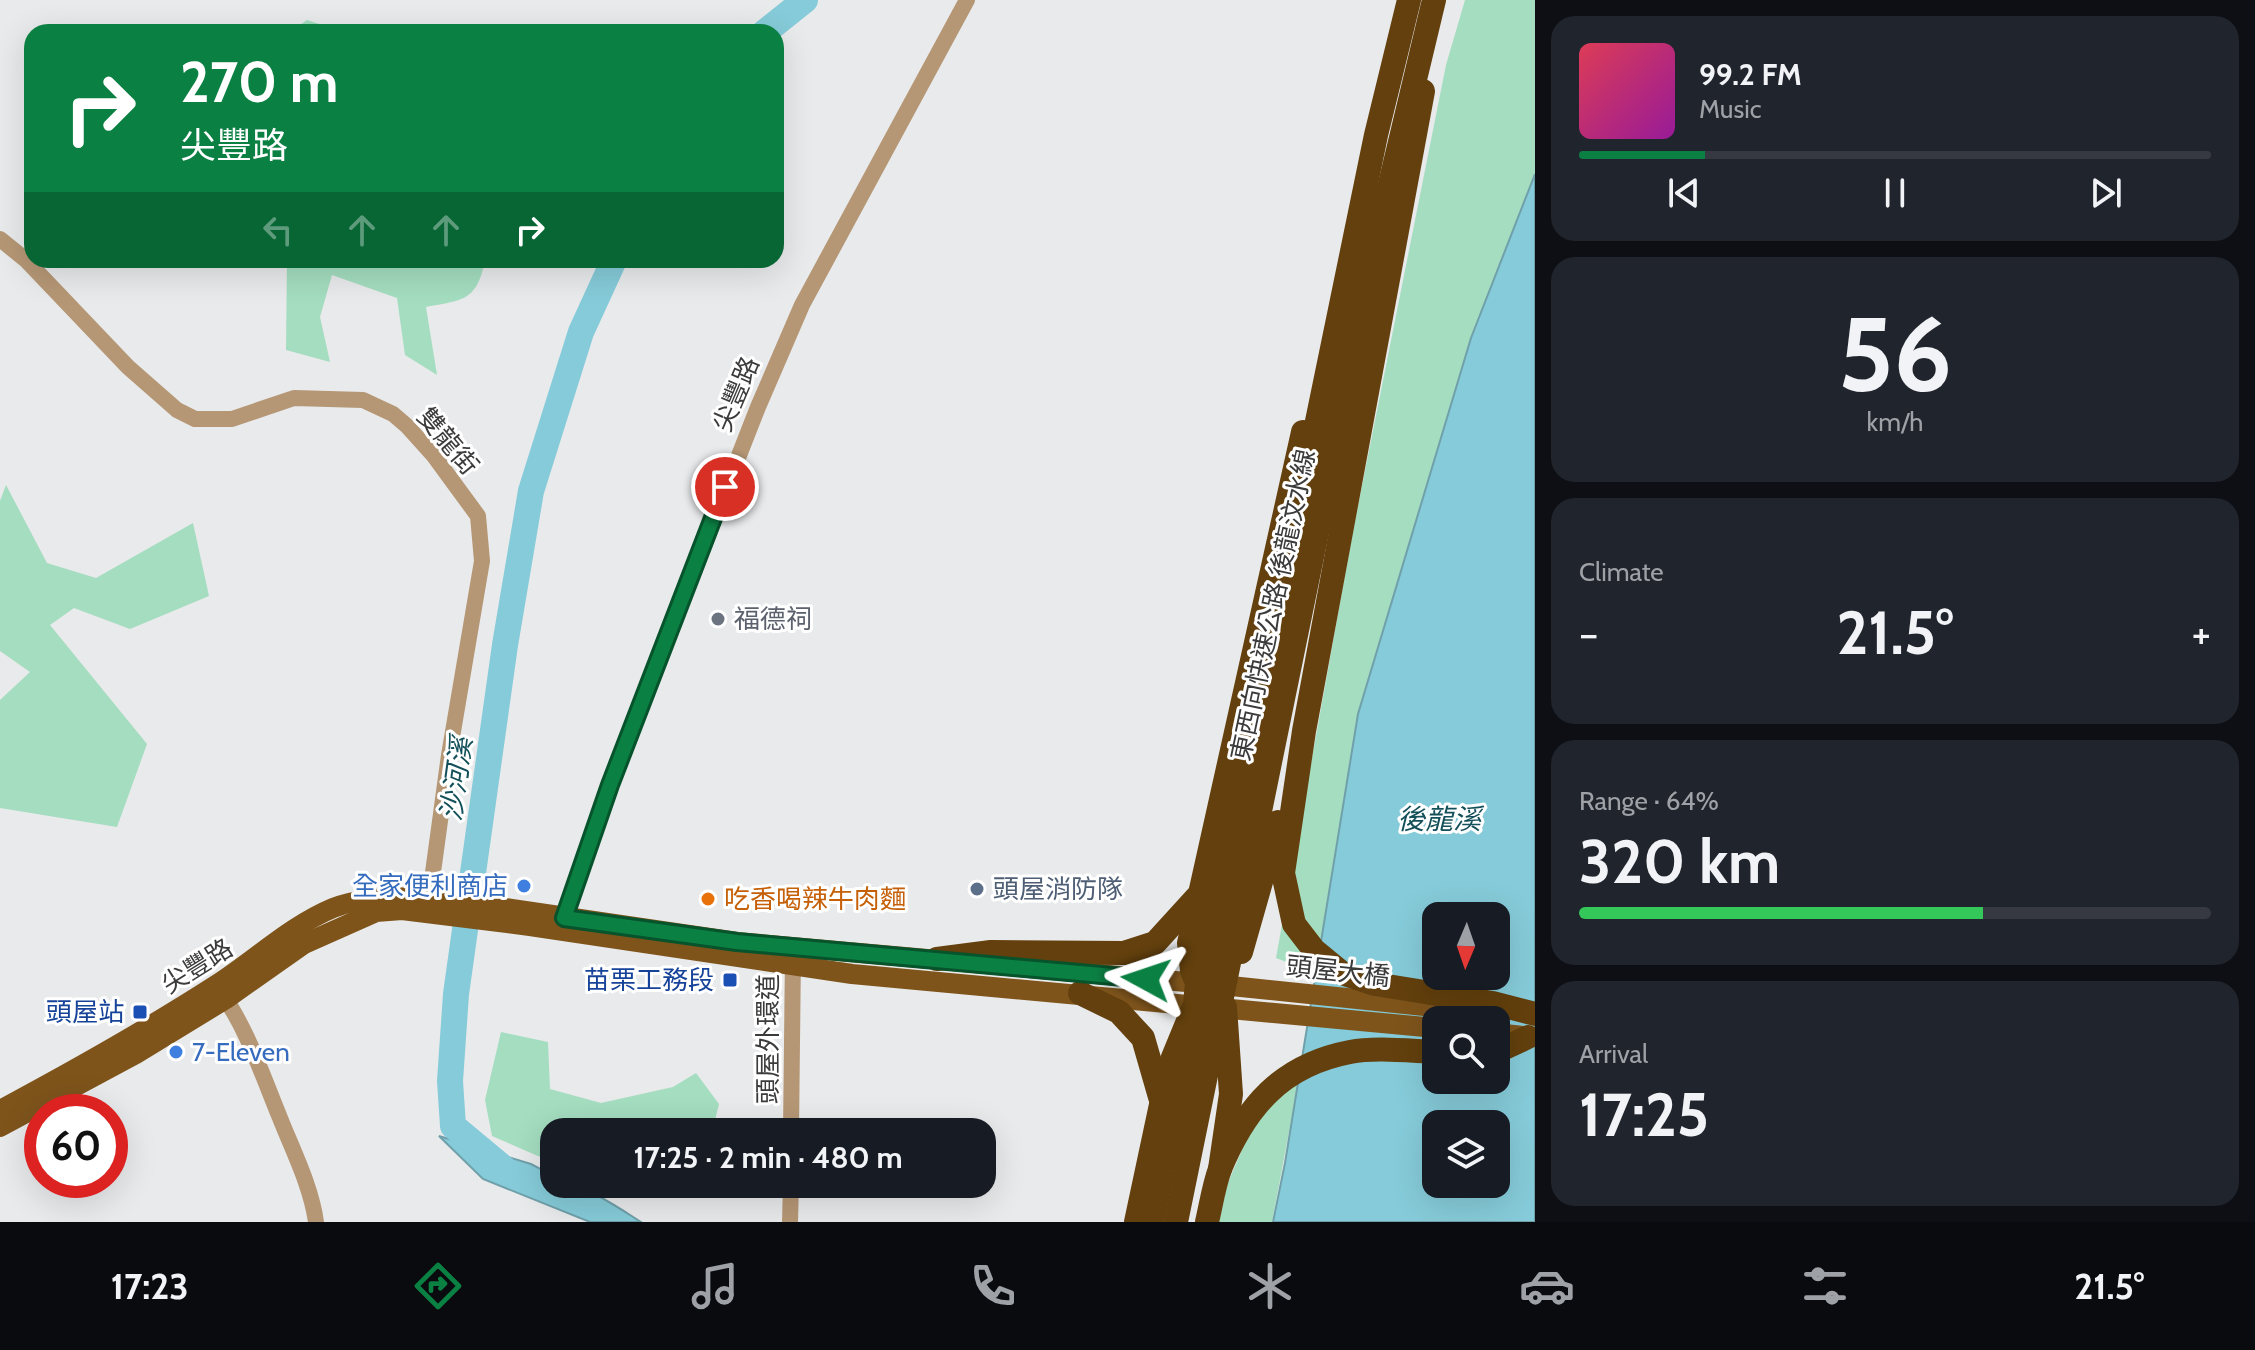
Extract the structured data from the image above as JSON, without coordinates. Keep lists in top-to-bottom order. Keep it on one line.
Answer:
{"streets":{"highway":["東西向快速公路 後龍汶水線"],"main road":["尖豐路","頭屋大橋"],"street":["雙龍街","頭屋外環道"]},"crossings":[["尖豐路","雙龍街"]],"water":["沙河溪","後龍溪"],"places":{"other":["福德祠","全家便利商店","頭屋消防隊","吃香喝辣牛肉麵","7-Eleven"],"transit":["苗栗工務段","頭屋站"]},"north":"bottom","page":{"turn":["270 m","尖豐路"],"song":["99.2 FM","Music"],"tile":[["56","km/h"],"Climate",["Range · 64%","320 km"],["Arrival","17:25"]],"heat":["−","21.5°","+"],"limit":"60","trip":"17:25 · 2 min · 480 m","tabs":["17:23","21.5°"]}}
